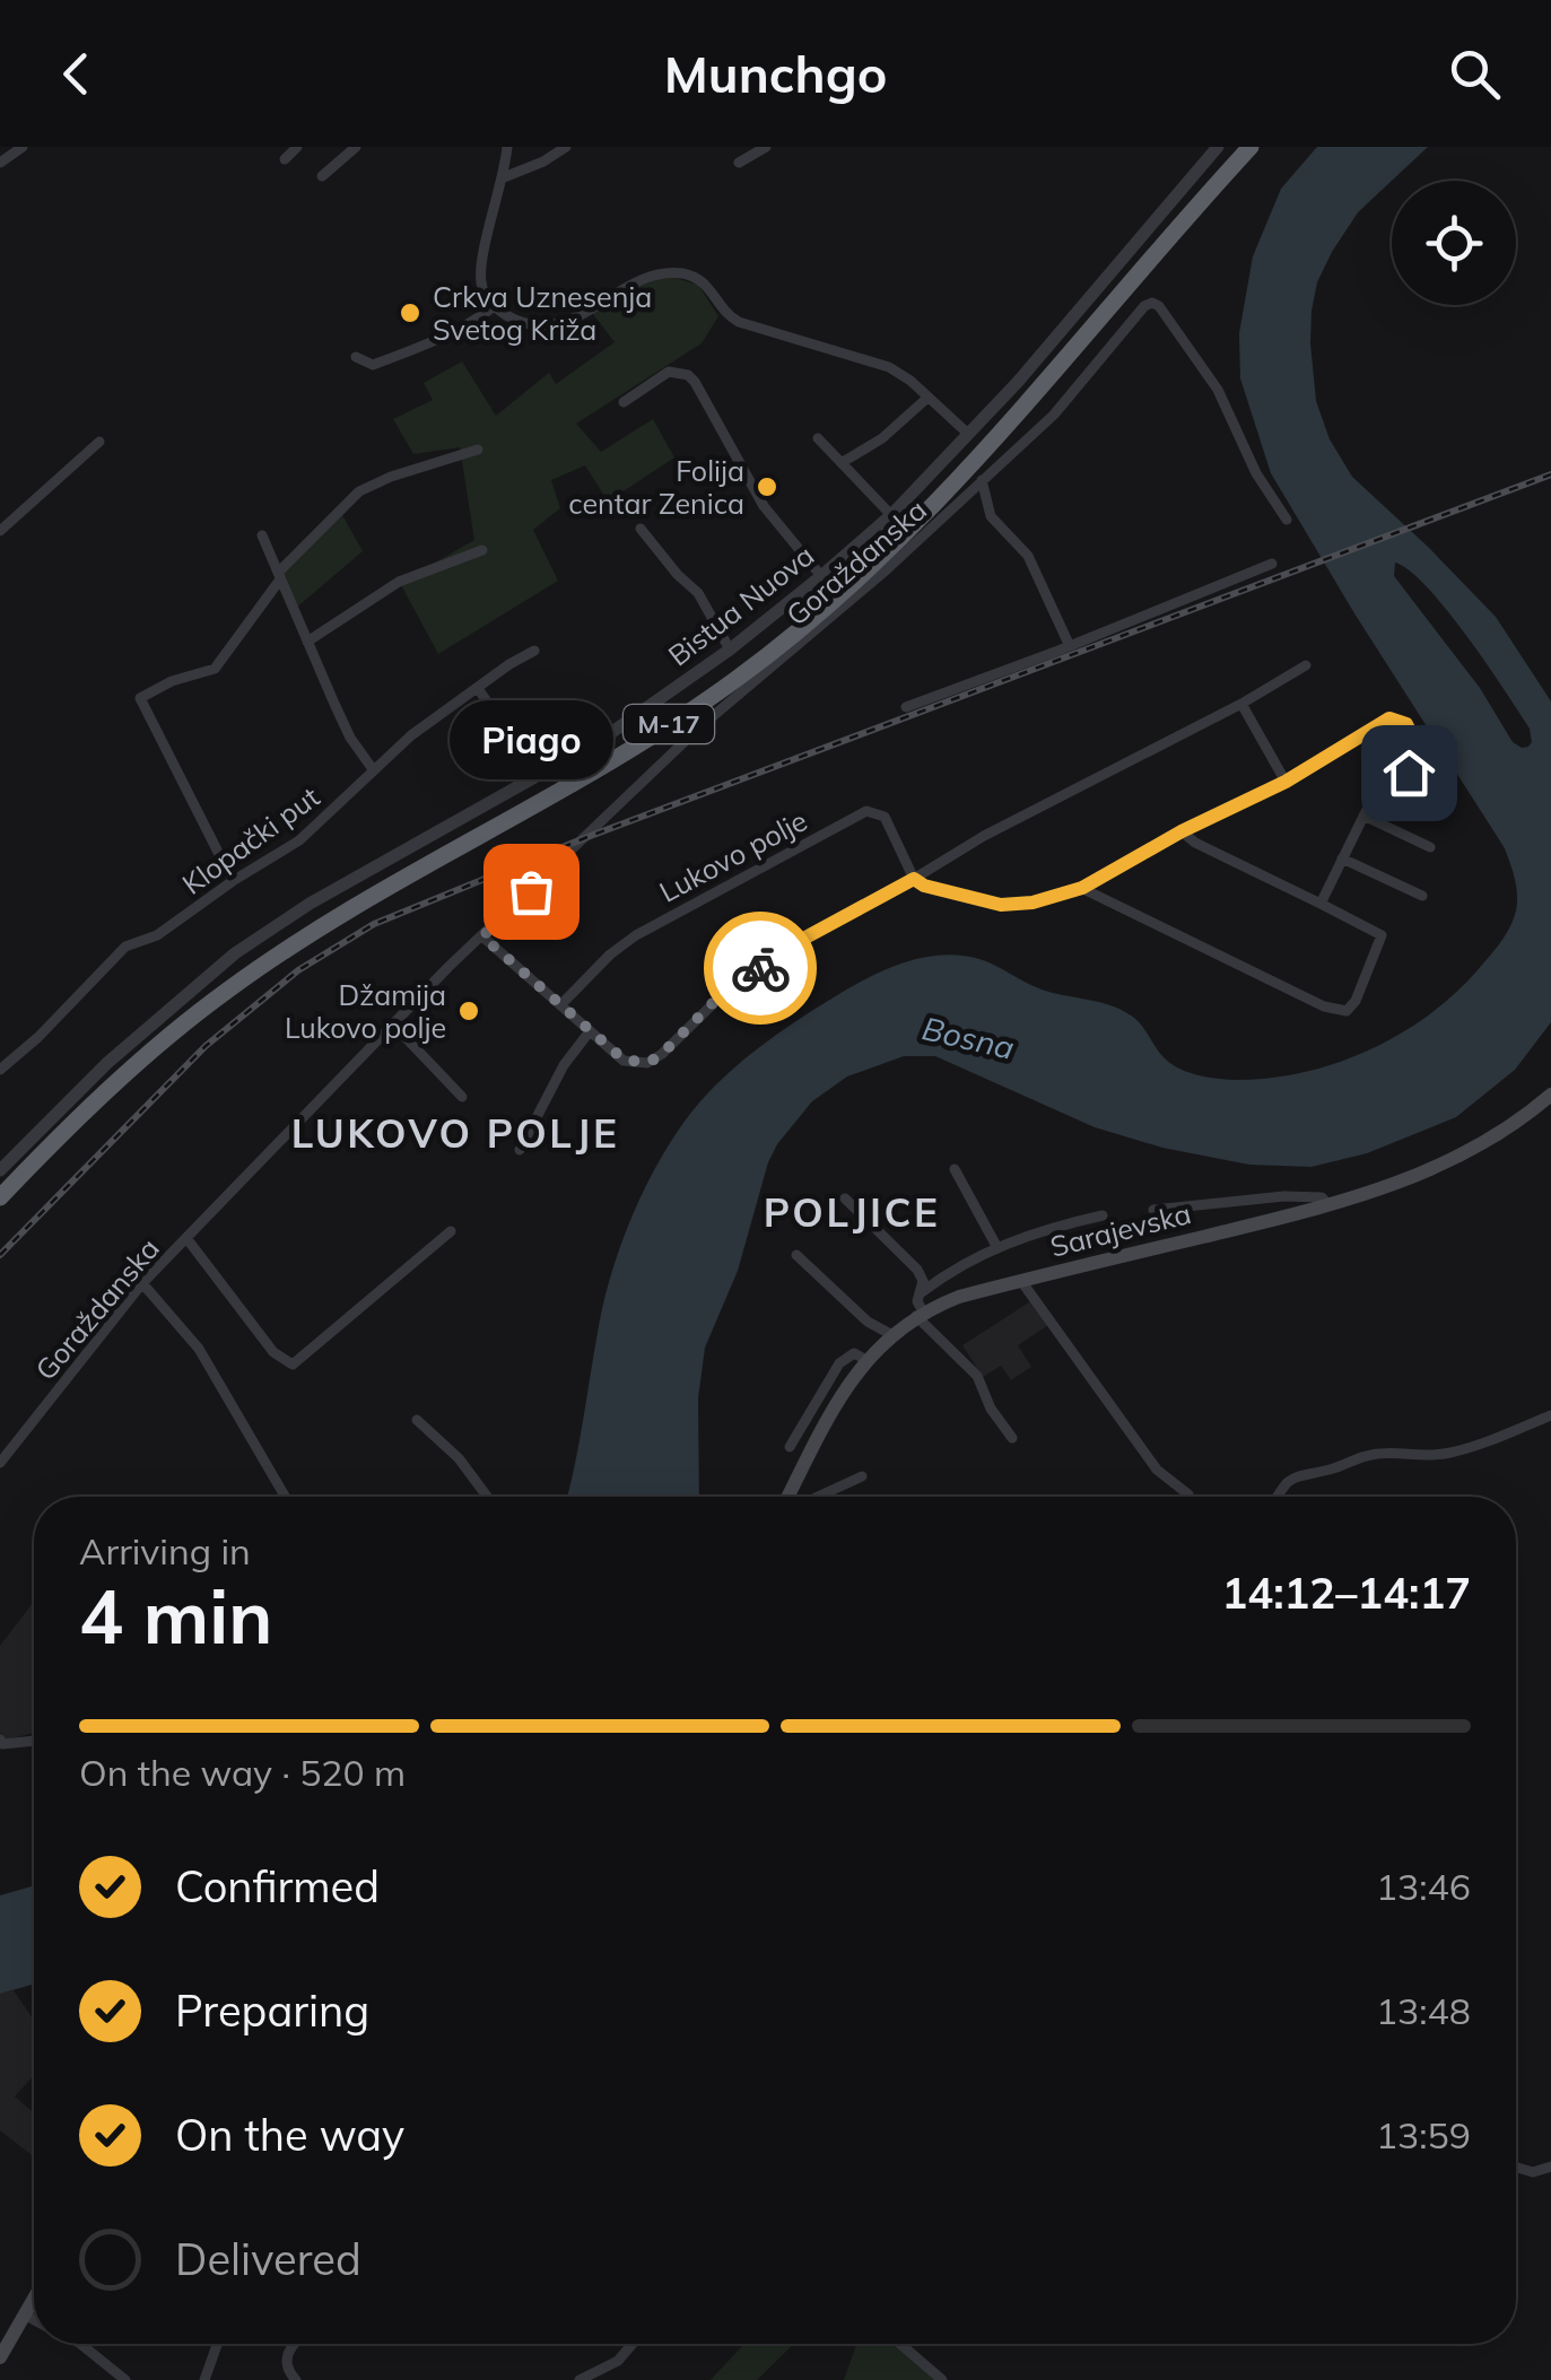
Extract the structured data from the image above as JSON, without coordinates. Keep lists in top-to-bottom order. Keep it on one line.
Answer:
{"streets":{"highway":["M-17"],"main road":["Sarajevska"],"street":["Goraždanska","Bistua Nuova","Klopački put","Lukovo polje"]},"districts":["LUKOVO POLJE","POLJICE"],"water":["Bosna"],"places":["Crkva Uznesenja Svetog Križa","Folija centar Zenica","Piago","Džamija Lukovo polje"],"page":{"header":"Munchgo","bubble":"Piago","heading":["4 min","Arriving in","14:12–14:17"],"bar":"On the way · 520 m","list":[["Confirmed","13:46"],["Preparing","13:48"],["On the way","13:59"],"Delivered"]}}
